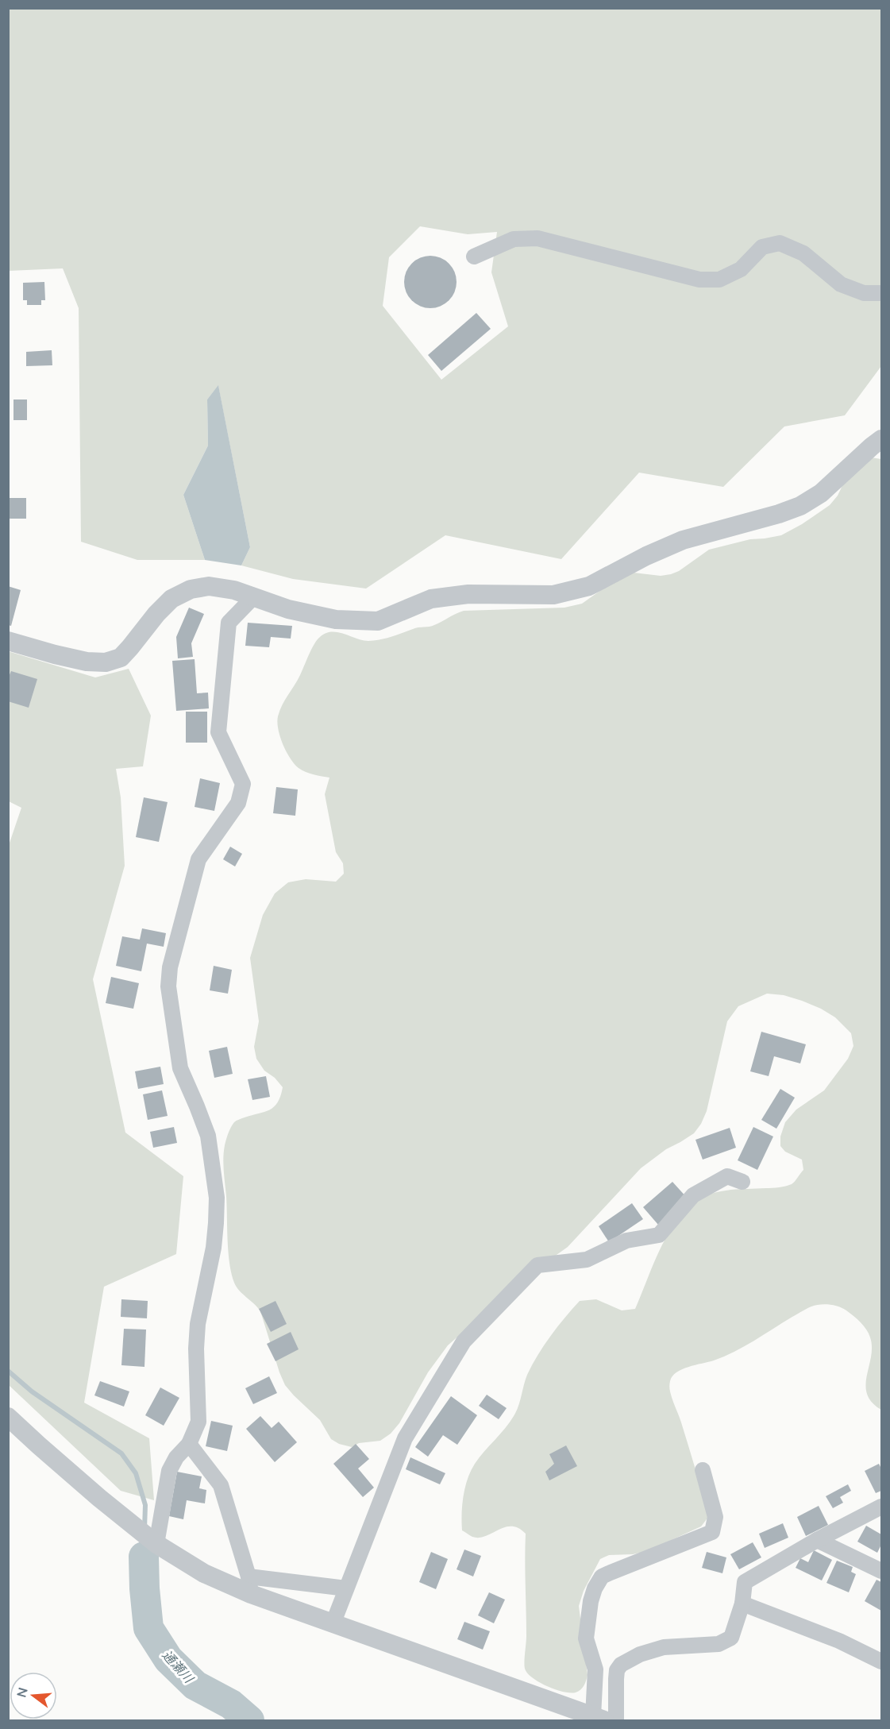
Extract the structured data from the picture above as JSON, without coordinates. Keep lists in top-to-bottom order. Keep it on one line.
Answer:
{"water":["通瀬川"],"north":"left"}
